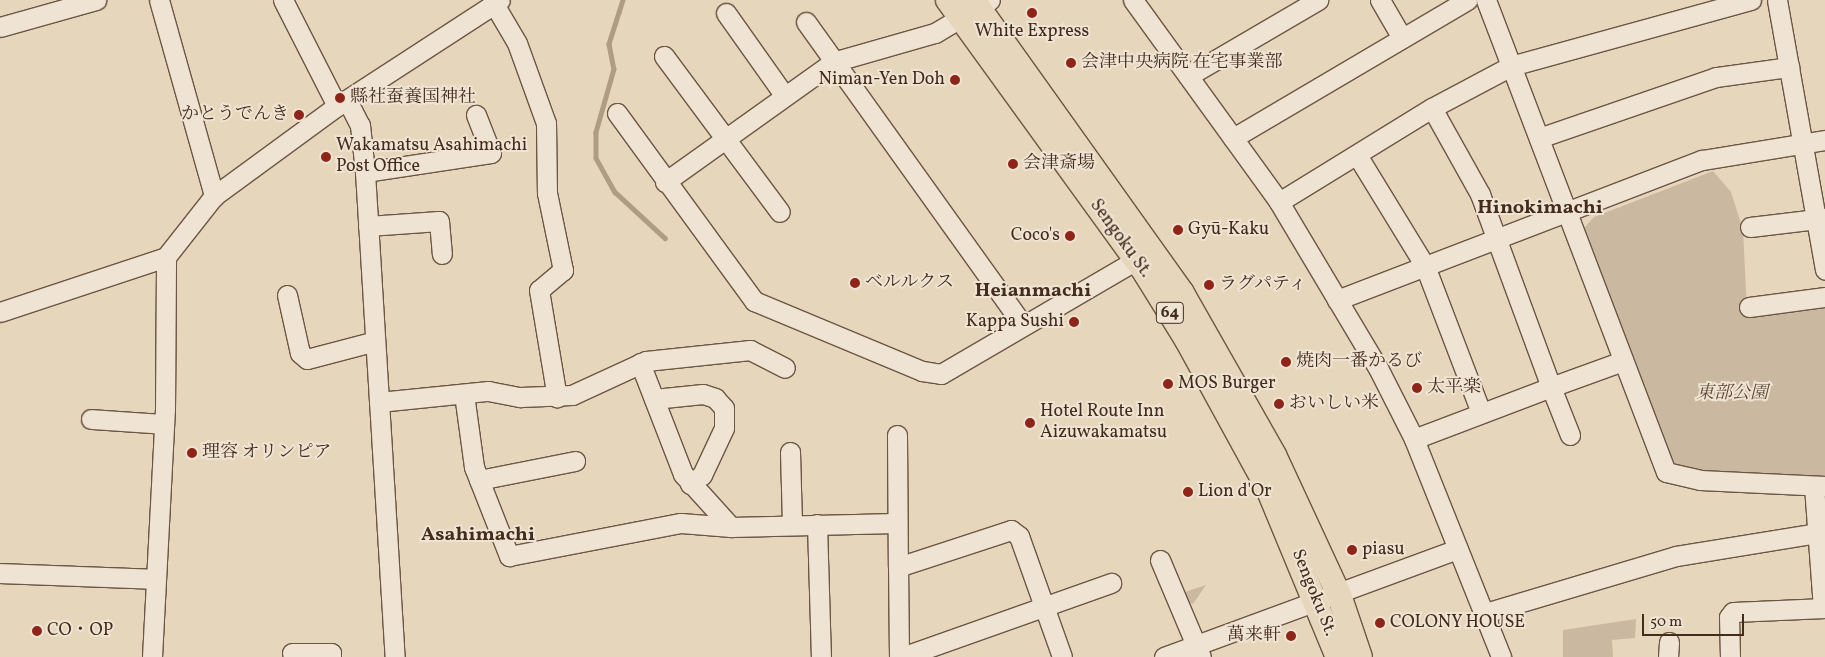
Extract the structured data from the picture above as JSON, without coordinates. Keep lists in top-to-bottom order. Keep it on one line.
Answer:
{"streets":{"main road":["Sengoku St.","64"]},"districts":["Hinokimachi","Heianmachi","Asahimachi"],"parks":["東部公園"],"places":["White Express","会津中央病院 在宅事業部","Niman-Yen Doh","縣社蚕養国神社","かとうでんき","Wakamatsu Asahimachi Post Office","会津斎場","Gyū-Kaku","Coco's","ベルルクス","ラグパティ","Kappa Sushi","焼肉一番かるび","MOS Burger","太平楽","おいしい米","Hotel Route Inn Aizuwakamatsu","理容 オリンピア","Lion d'Or","piasu","COLONY HOUSE","CO・OP","萬来軒"],"scale_bar":"50 m"}
